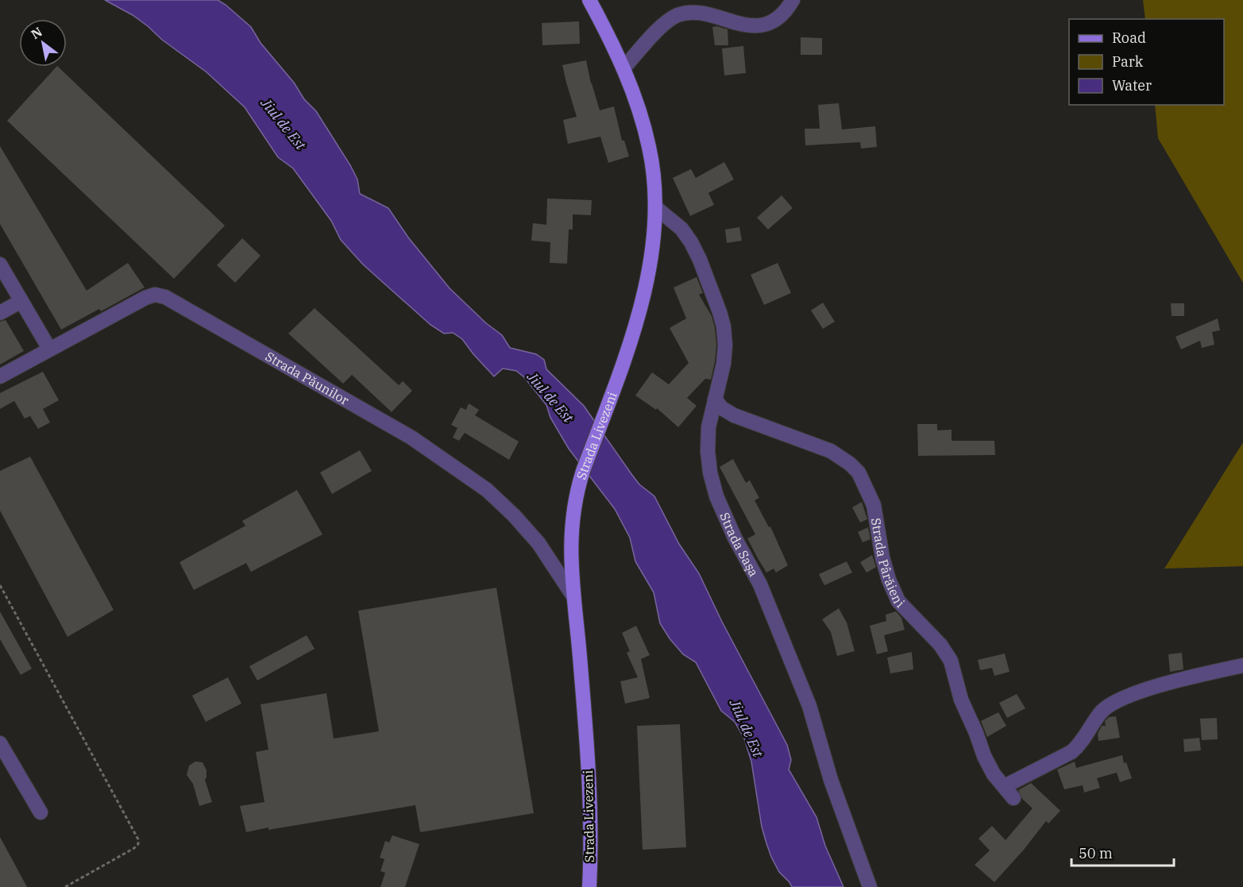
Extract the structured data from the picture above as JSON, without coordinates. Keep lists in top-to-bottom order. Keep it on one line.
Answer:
{"streets":{"main road":["Strada Livezeni"],"street":["Strada Păunilor","Strada Saşa","Strada Pârăieni"]},"crossings":[["Strada Păunilor","Strada Livezeni"],["Strada Livezeni","Strada Saşa"],["Strada Saşa","Strada Pârăieni"]],"water":["Jiul de Est"],"legend":["Road","Park","Water"],"scale_bar":"50 m","north":"top left"}
